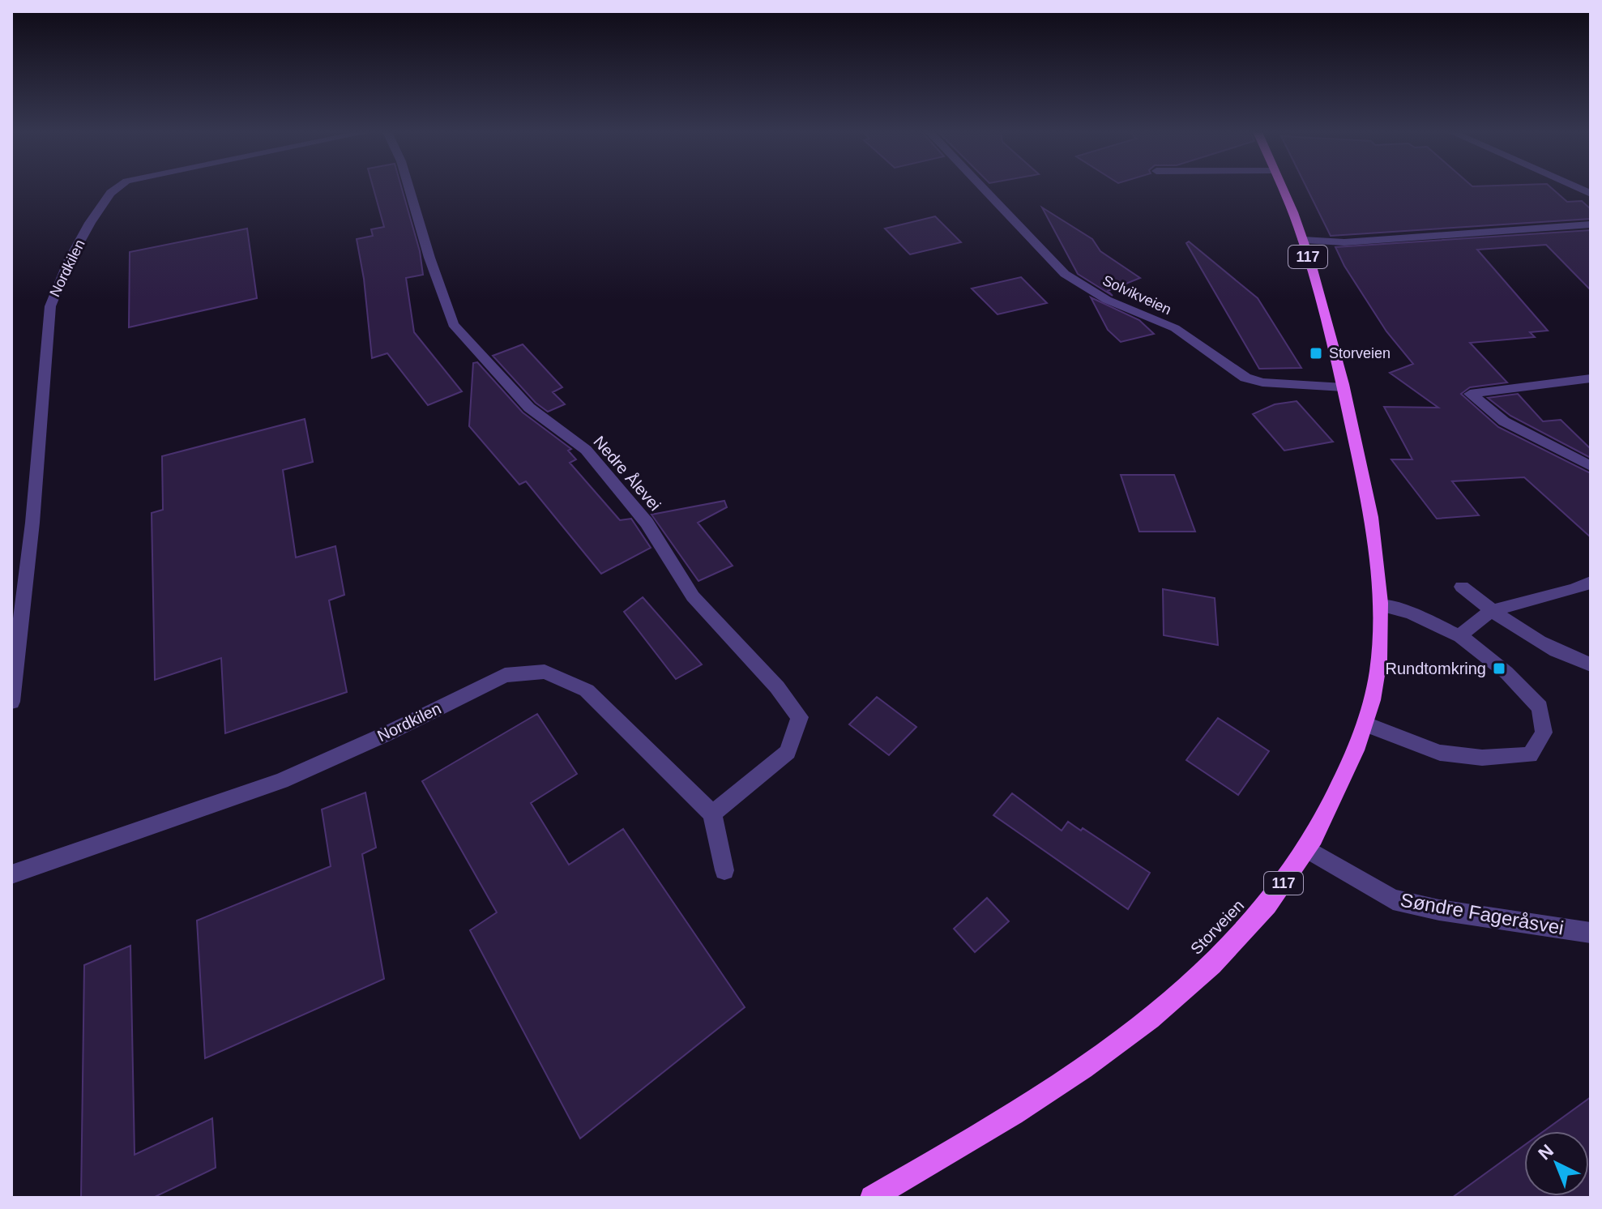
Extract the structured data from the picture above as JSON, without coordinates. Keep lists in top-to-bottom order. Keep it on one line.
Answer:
{"streets":{"main road":["117","Storveien"],"street":["Nordkilen","Solvikveien","Nedre Ålevei","Søndre Fageråsvei"]},"crossings":[["Nordkilen","Nedre Ålevei"],["Solvikveien","Storveien"],["Søndre Fageråsvei","Storveien"]],"places":{"transit":["Storveien","Rundtomkring"]},"north":"top left"}
